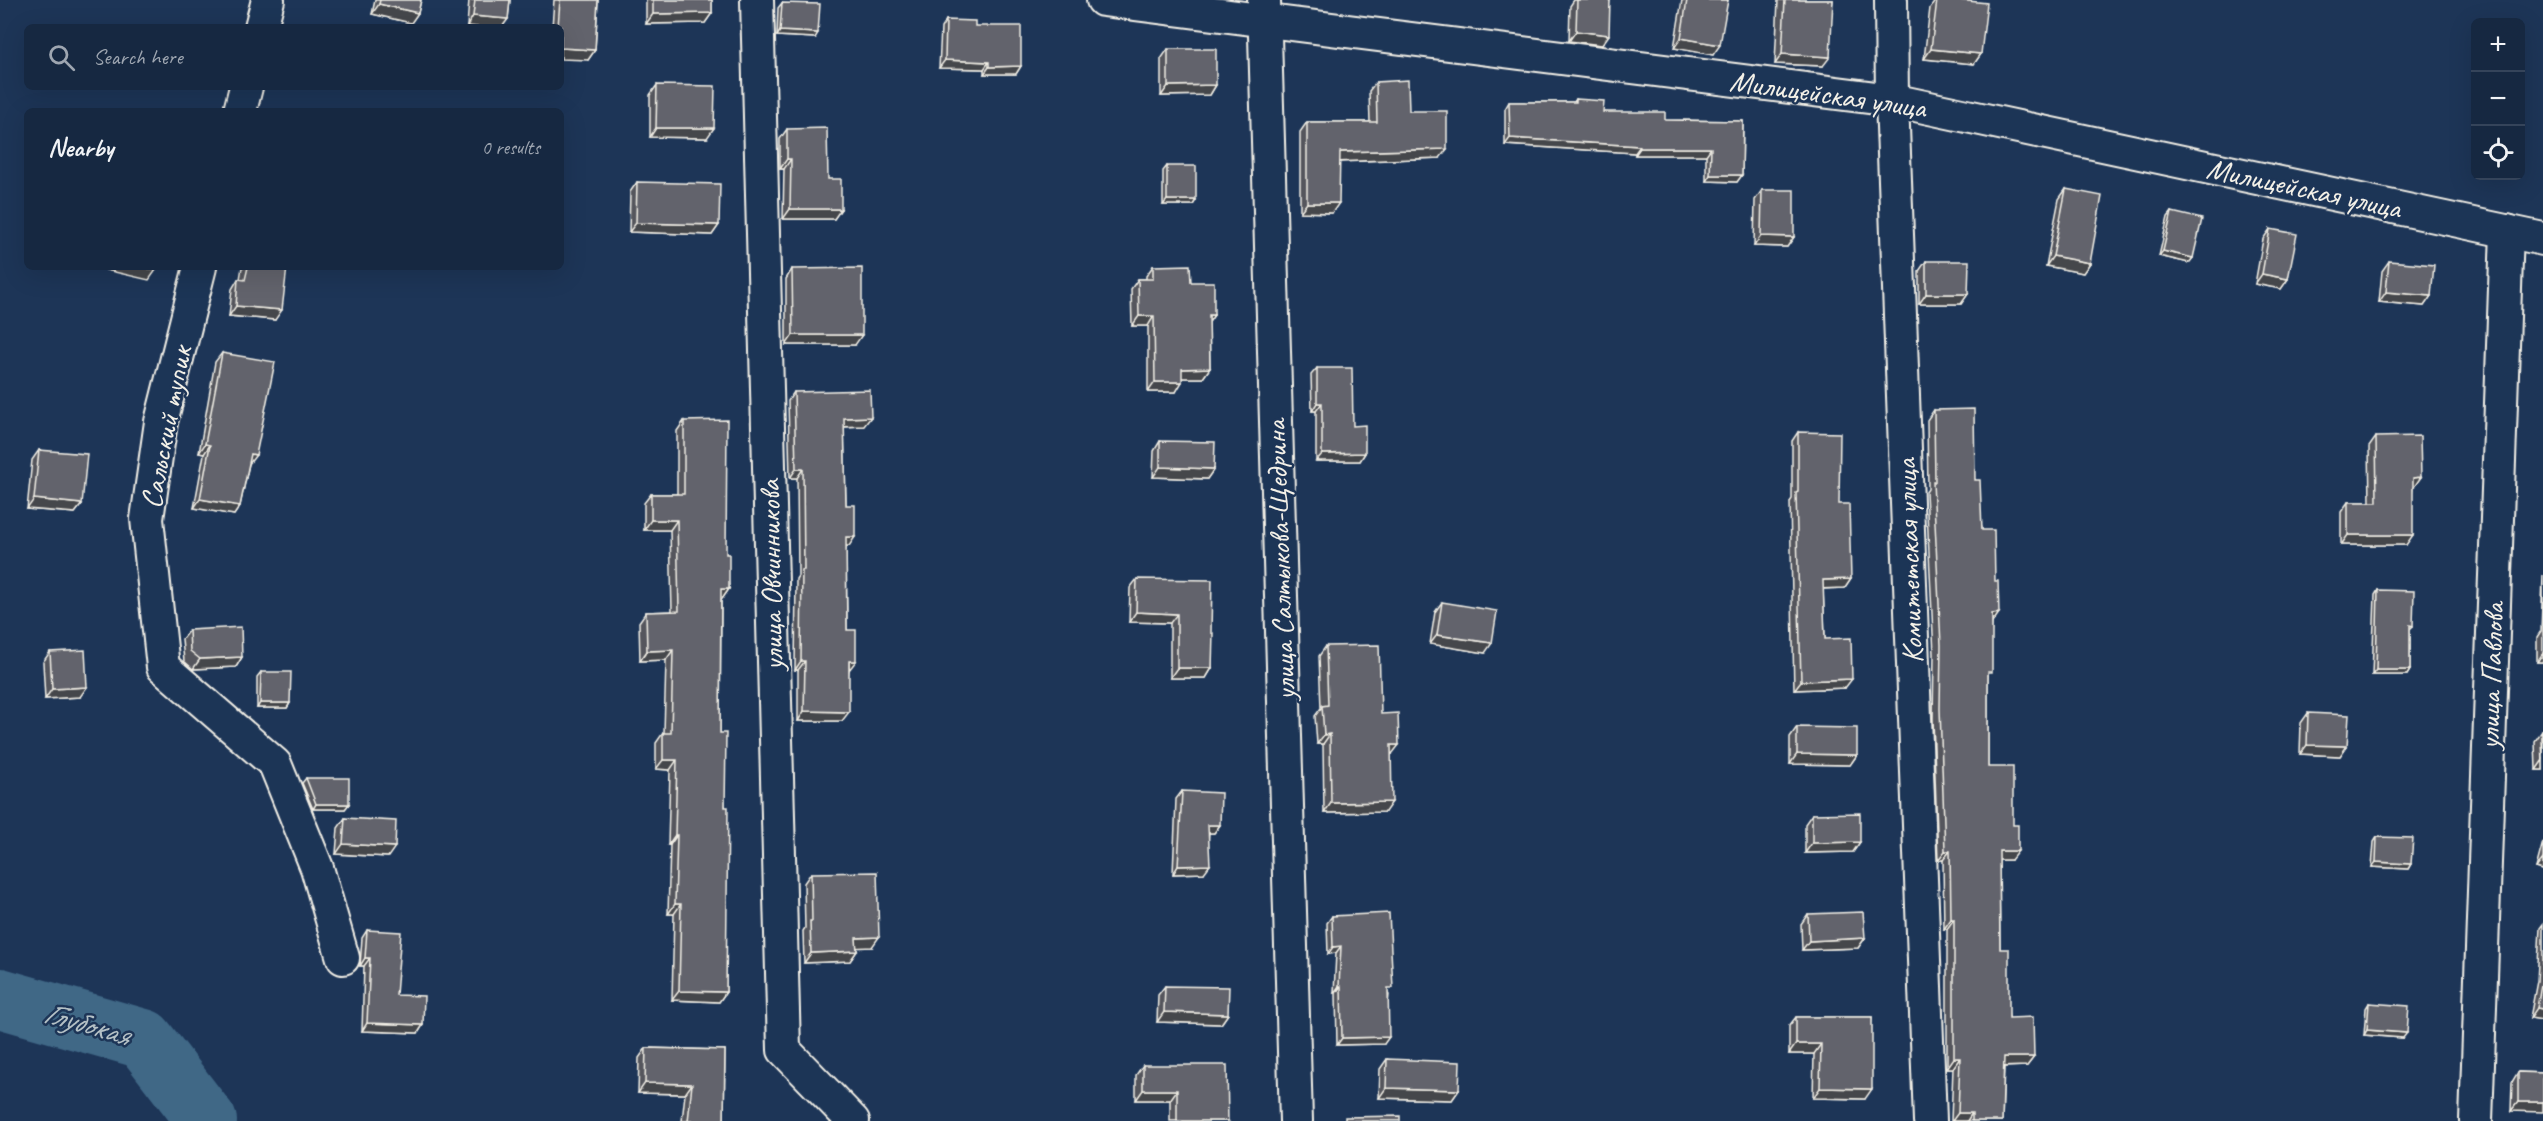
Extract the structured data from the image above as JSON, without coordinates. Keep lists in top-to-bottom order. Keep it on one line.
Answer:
{"streets":{"street":["Милицейская улица","Сальский тупик","улица Салтыкова-Щедрина","Комитетская улица","улица Овчинникова","улица Павлова"]},"crossings":[["Милицейская улица","улица Салтыкова-Щедрина"],["Милицейская улица","Комитетская улица"],["Милицейская улица","улица Павлова"]],"water":["Глубокая"],"page":{"map_buttons":["+","−"],"search":"Search here","heading":["Nearby","0 results"]}}
